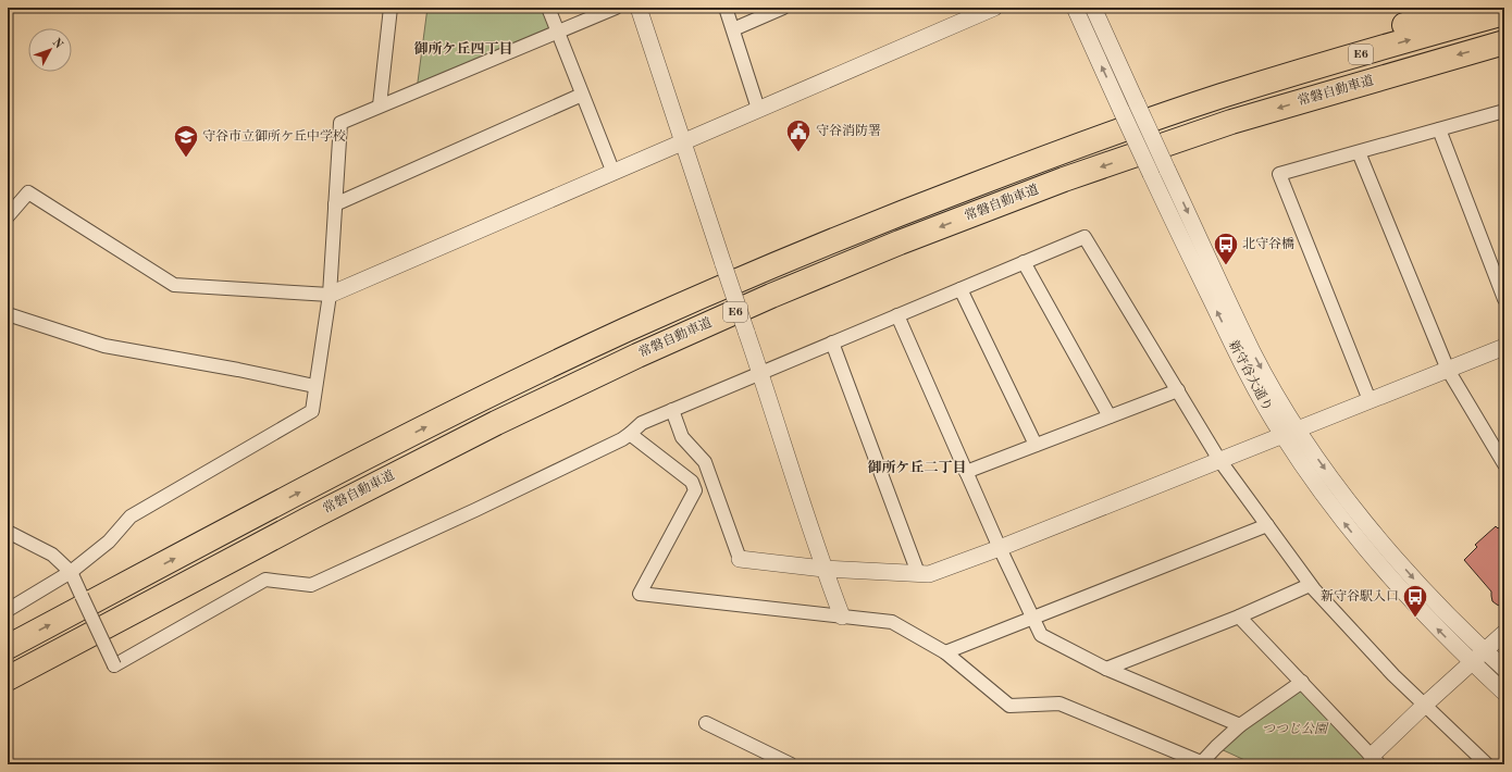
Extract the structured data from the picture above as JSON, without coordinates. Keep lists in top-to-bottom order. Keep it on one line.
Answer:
{"streets":{"highway":["E6","常磐自動車道"],"street":["新守谷大通り"]},"districts":["御所ケ丘四丁目","御所ケ丘二丁目"],"parks":["つつじ公園"],"places":{"public building":["守谷消防署"],"school or university":["守谷市立御所ケ丘中学校"],"bus stop":["北守谷橋","新守谷駅入口"]},"north":"top right"}
